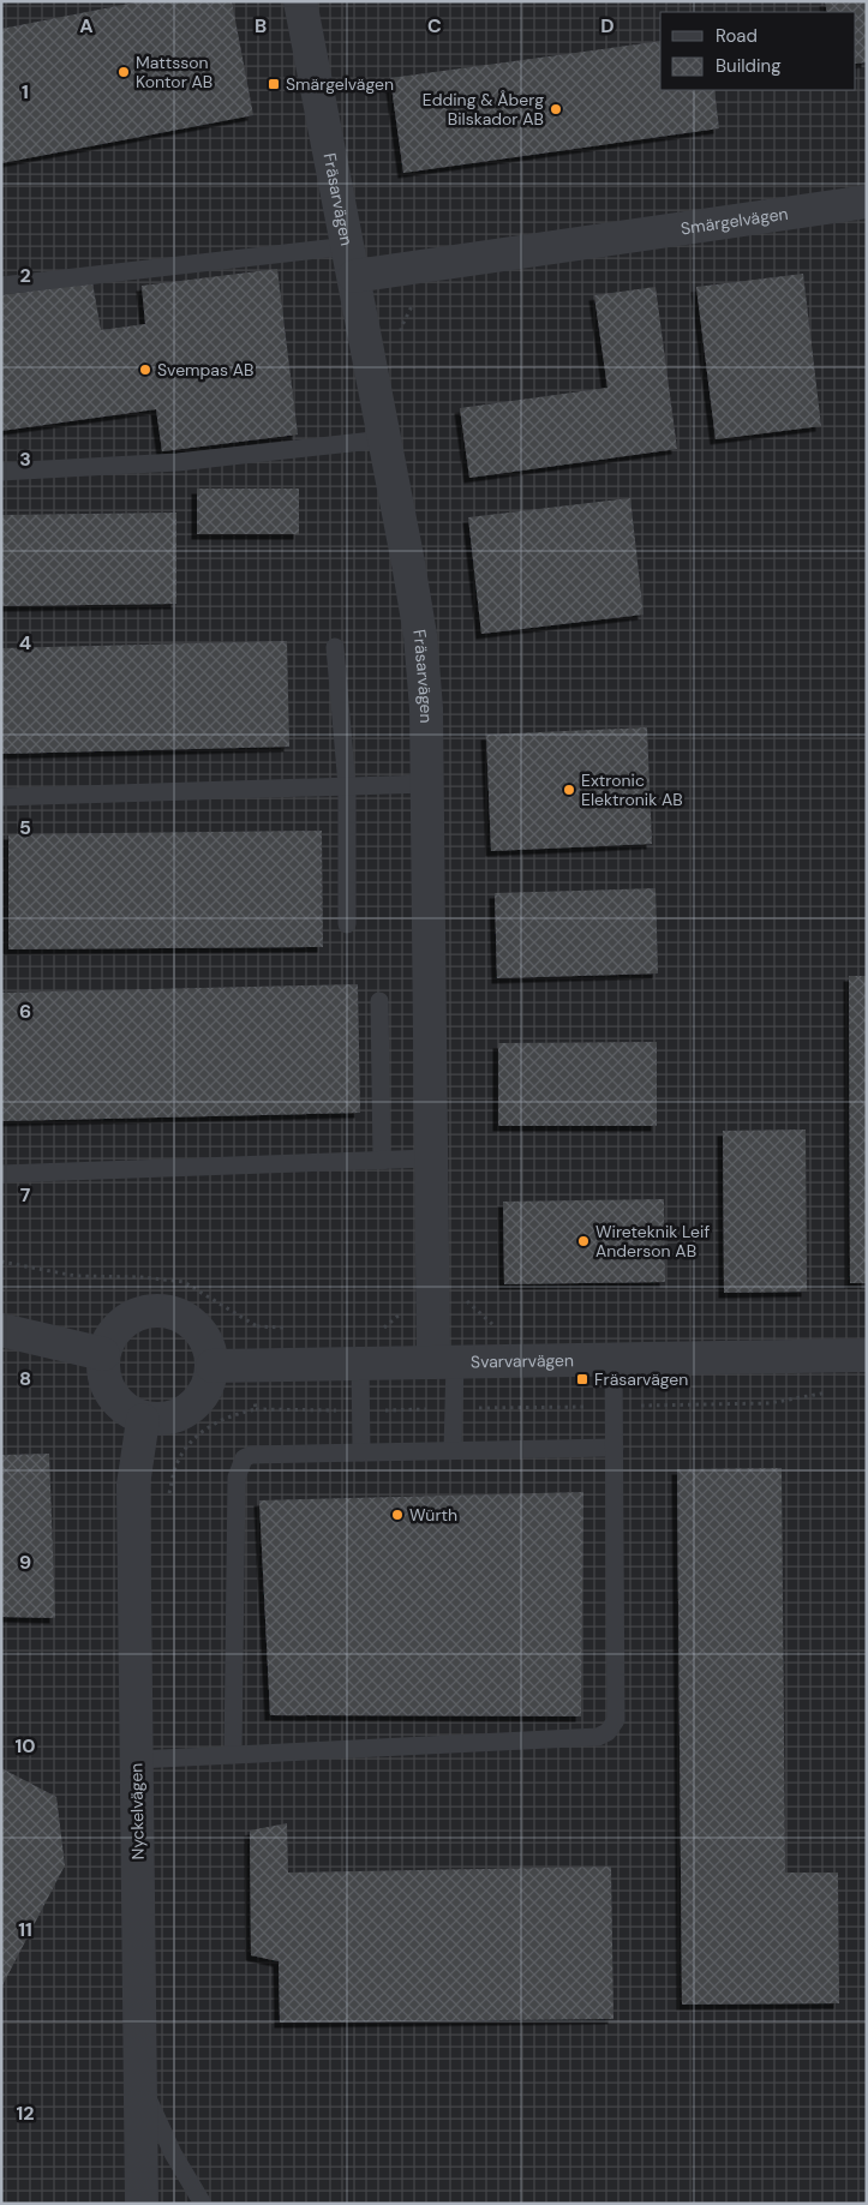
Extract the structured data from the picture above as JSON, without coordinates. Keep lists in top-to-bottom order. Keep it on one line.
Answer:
{"streets":{"street":["Fräsarvägen","Smärgelvägen","Svarvarvägen","Nyckelvägen"]},"crossings":[["Fräsarvägen","Smärgelvägen"],["Fräsarvägen","Svarvarvägen"],["Svarvarvägen","Nyckelvägen"]],"places":{"other":["Mattsson Kontor AB","Edding & Åberg Bilskador AB","Svempas AB","Extronic Elektronik AB","Wireteknik Leif Anderson AB","Würth"],"transit":["Smärgelvägen","Fräsarvägen"]},"legend":["Road","Building"],"grid":{"columns":["A","B","C","D"],"rows":["1","2","3","4","5","6","7","8","9","10","11","12"]}}
